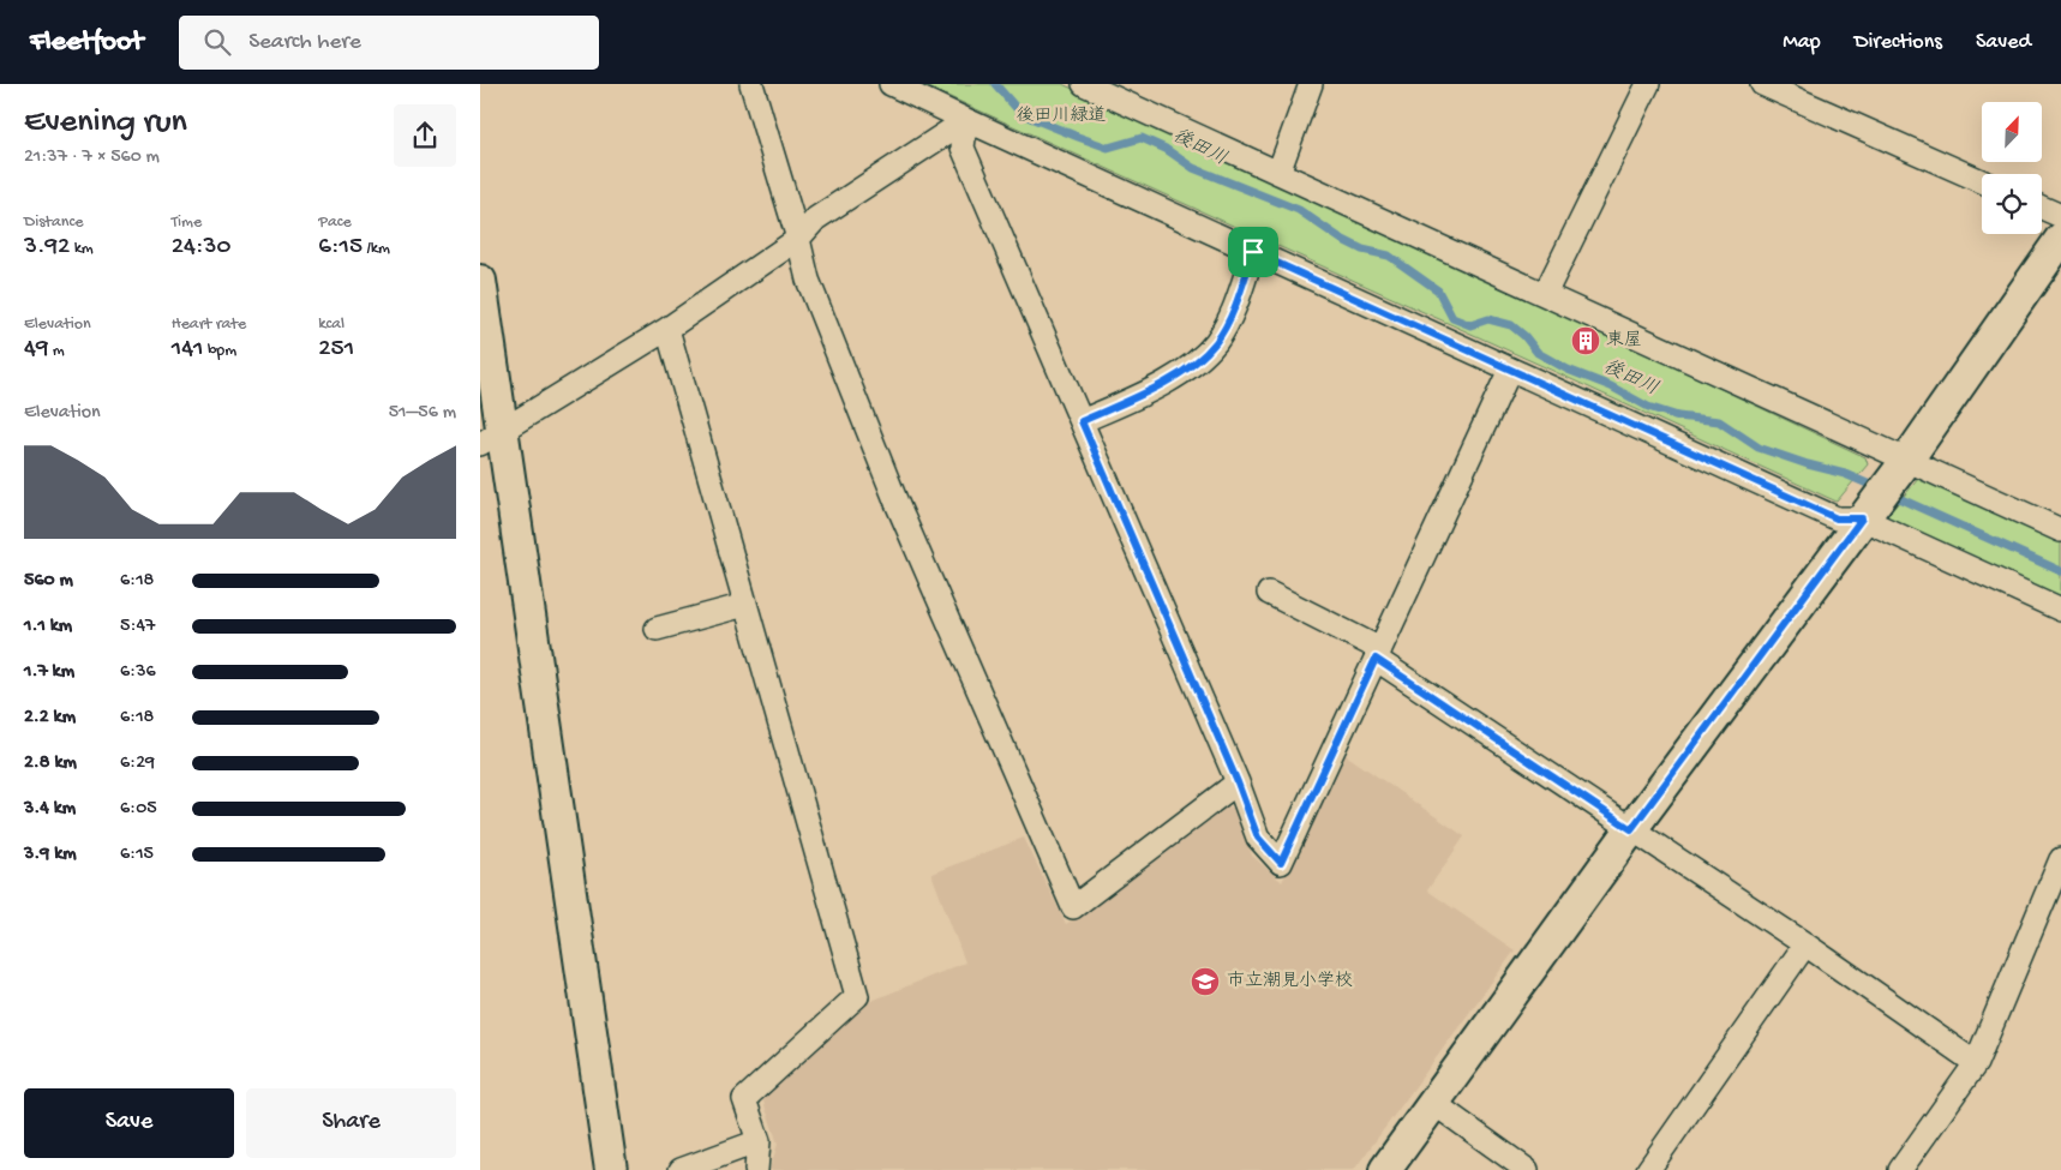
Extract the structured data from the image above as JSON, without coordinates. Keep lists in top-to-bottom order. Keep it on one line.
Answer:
{"water":["後田川"],"parks":["後田川緑道"],"places":{"building":["東屋"],"school or university":["市立潮見小学校"]},"north":"top right","page":{"header":"Fleetfoot","search":"Search here","nav":["Map","Directions","Saved"],"heading":["Evening run","21:37 · 7 × 560 m"],"stats":[["Distance","3.92 km"],["Time","24:30"],["Pace","6:15 /km"],["Elevation","49 m"],["Heart rate","141 bpm"],["kcal","251"]],"chart":["Elevation","51–56 m"],"list":[{"name":"560 m","note":"6:18"},{"name":"1.1 km","note":"5:47"},{"name":"1.7 km","note":"6:36"},{"name":"2.2 km","note":"6:18"},{"name":"2.8 km","note":"6:29"},{"name":"3.4 km","note":"6:05"},{"name":"3.9 km","note":"6:15"}],"buttons":["Save","Share"]}}
